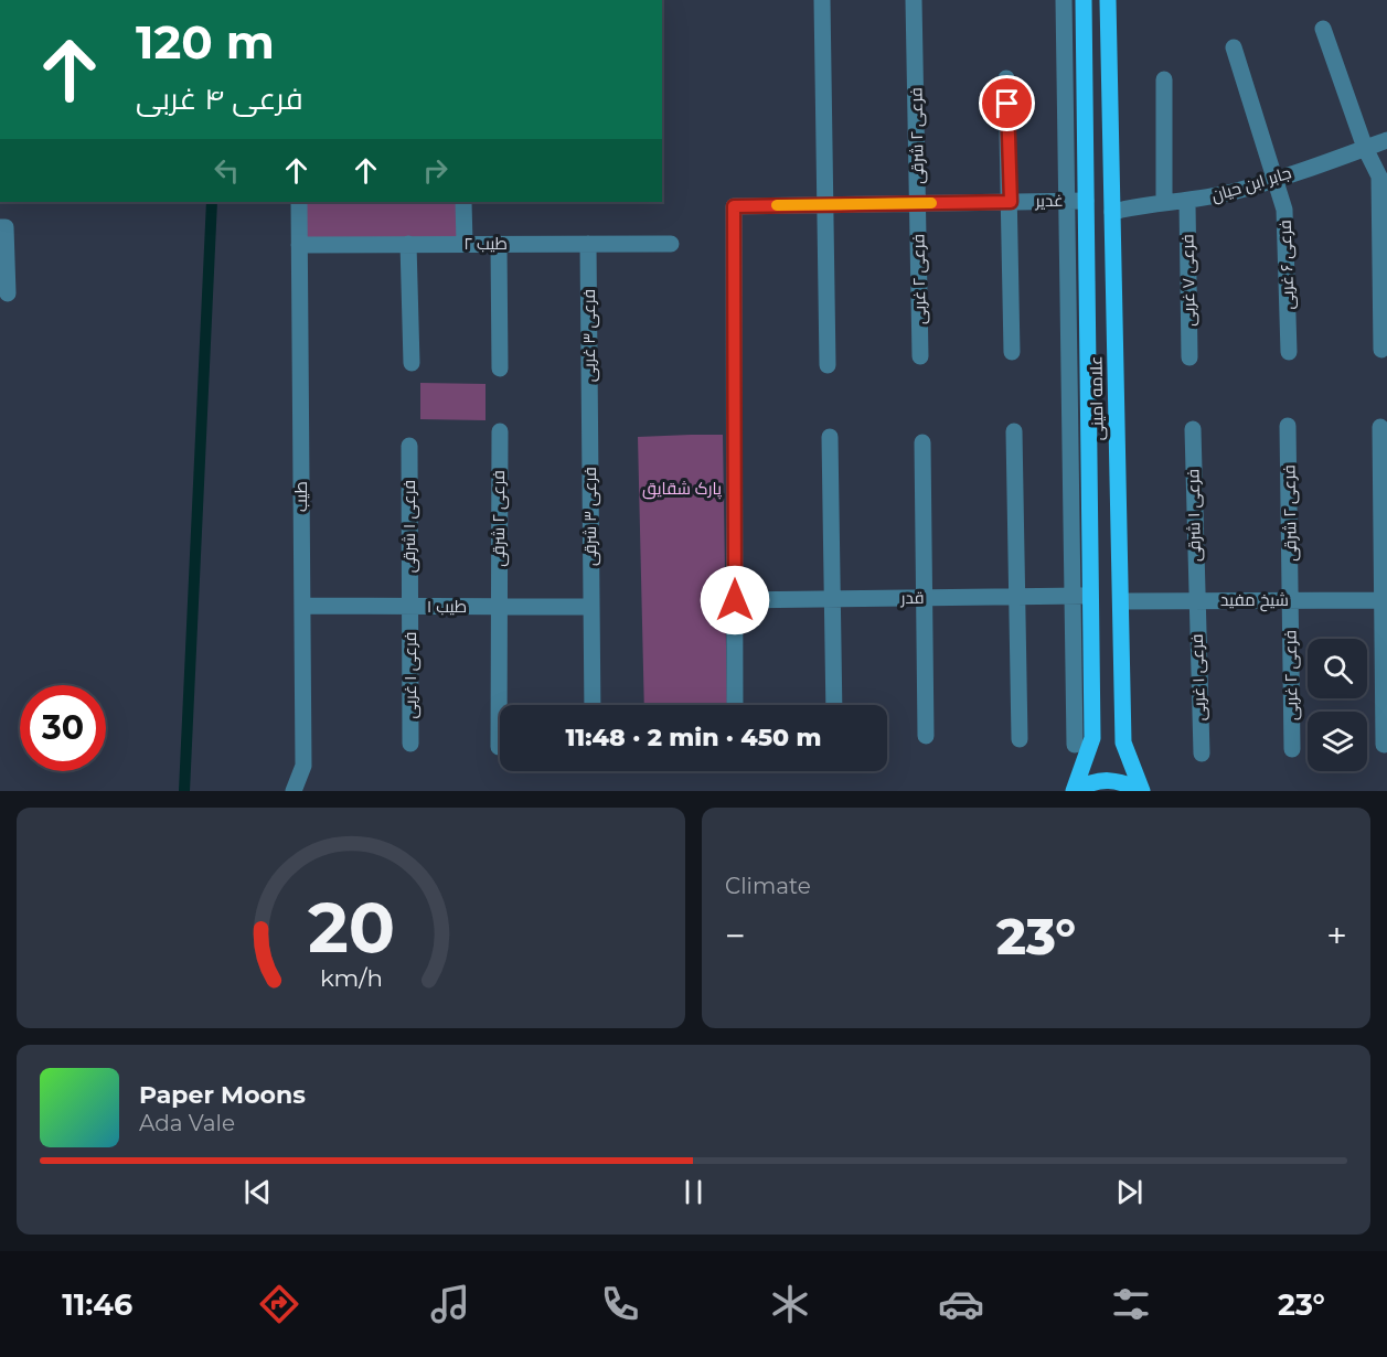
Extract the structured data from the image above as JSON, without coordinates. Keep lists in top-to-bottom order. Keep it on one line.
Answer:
{"streets":{"main road":["علامه امینی"],"street":["فرعی ۲ شرقی","جابر ابن حیان","غدیر","طیب ۲","فرعی ۶ غربی","فرعی ۲ غربی","فرعی ۷ غربی","فرعی ۳ غربی","طیب","فرعی ۱ شرقی","فرعی ۳ شرقی","قدر","شیخ مفید","طیب ۱","فرعی ۱ غربی"]},"crossings":[["فرعی ۲ شرقی","غدیر"],["فرعی ۲ شرقی","فرعی ۲ غربی"],["فرعی ۲ شرقی","شیخ مفید"],["فرعی ۲ شرقی","طیب ۱"],["جابر ابن حیان","فرعی ۶ غربی"],["جابر ابن حیان","فرعی ۷ غربی"],["جابر ابن حیان","علامه امینی"],["غدیر","فرعی ۲ غربی"],["غدیر","علامه امینی"],["غدیر","قدر"],["طیب ۲","فرعی ۳ غربی"],["طیب ۲","طیب"],["فرعی ۲ غربی","شیخ مفید"],["فرعی ۳ غربی","فرعی ۳ شرقی"],["علامه امینی","قدر"],["علامه امینی","شیخ مفید"],["طیب","طیب ۱"],["فرعی ۱ شرقی","شیخ مفید"],["فرعی ۱ شرقی","طیب ۱"],["فرعی ۱ شرقی","فرعی ۱ غربی"],["فرعی ۳ شرقی","طیب ۱"],["شیخ مفید","فرعی ۱ غربی"],["طیب ۱","فرعی ۱ غربی"]],"parks":["پارک شقایق"],"page":{"turn":["120 m","فرعی ۴ غربی"],"limit":"30","trip":"11:48 · 2 min · 450 m","tile":"Climate","heat":["−","23°","+"],"song":["Paper Moons","Ada Vale"],"tabs":["11:46","23°"],"gauge":["20","km/h"]}}
